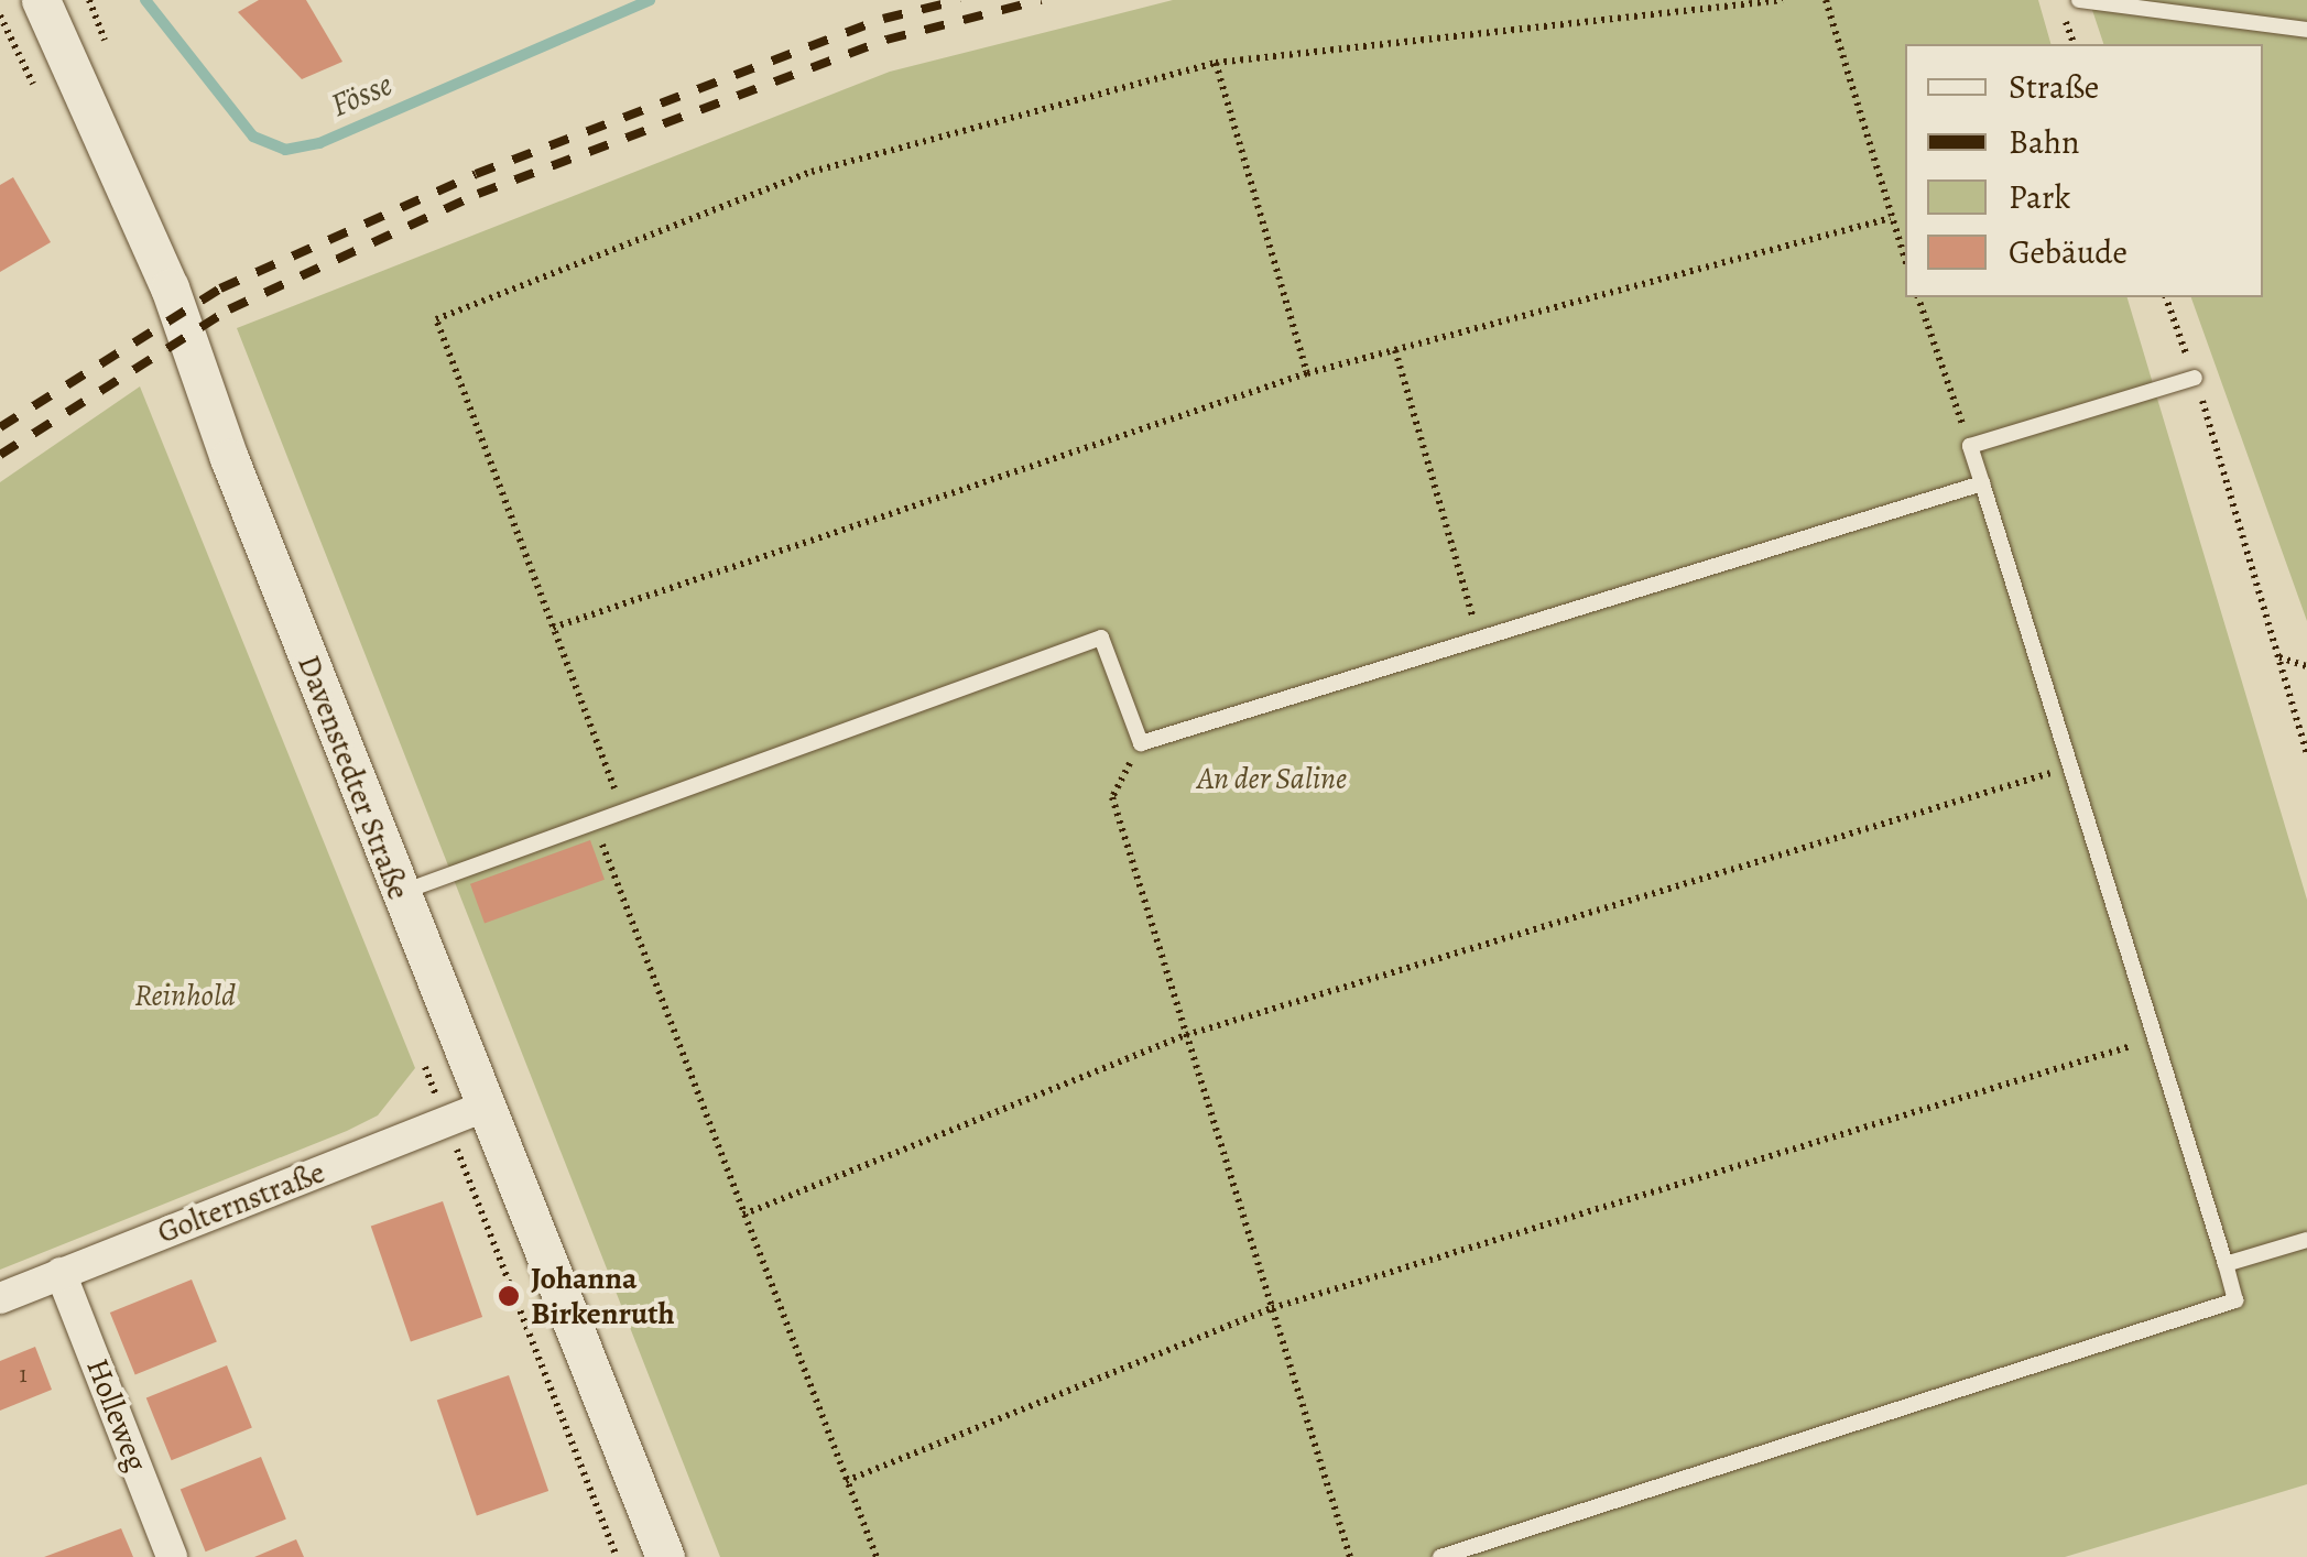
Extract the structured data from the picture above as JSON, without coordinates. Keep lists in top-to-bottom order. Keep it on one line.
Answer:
{"streets":{"street":["Davenstedter Straße","Golternstraße","Holleweg"]},"crossings":[["Davenstedter Straße","Golternstraße"],["Golternstraße","Holleweg"]],"water":["Fösse"],"parks":["An der Saline","Reinhold"],"places":["Johanna Birkenruth"],"house_numbers":["1"],"legend":["Straße","Bahn","Park","Gebäude"]}
